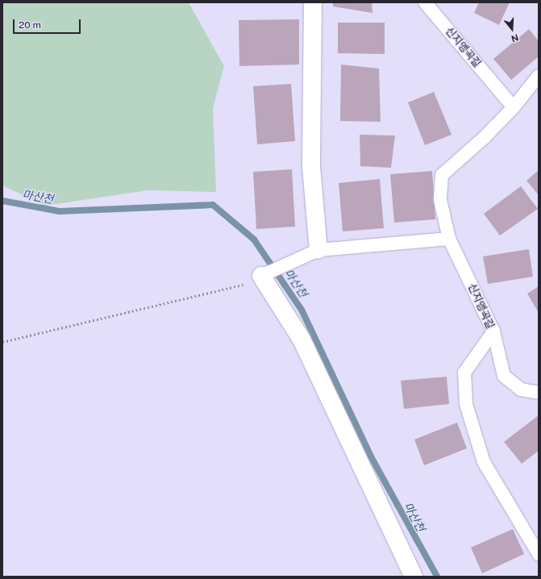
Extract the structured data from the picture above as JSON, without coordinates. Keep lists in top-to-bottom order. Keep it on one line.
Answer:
{"streets":{"lane":["신지앵곡길"]},"water":["마산천"],"scale_bar":"20 m","north":"bottom"}
